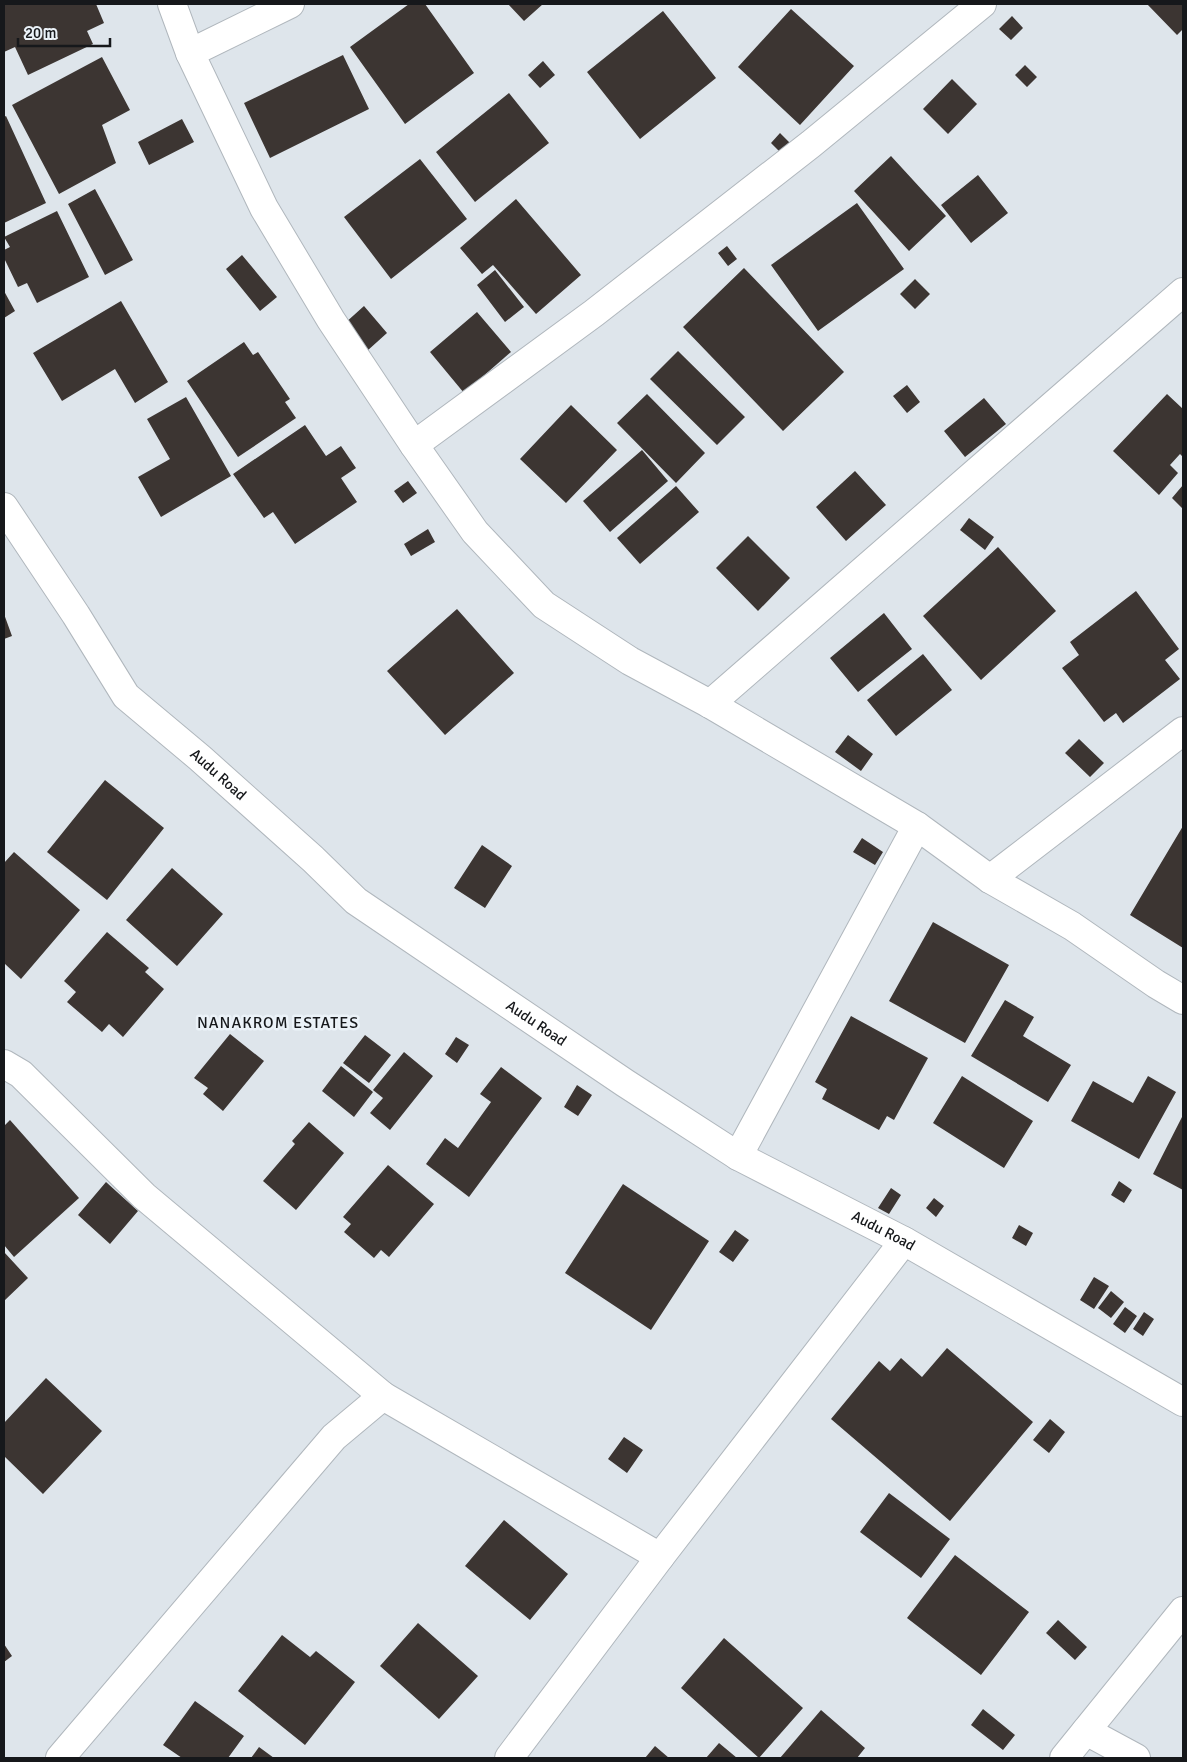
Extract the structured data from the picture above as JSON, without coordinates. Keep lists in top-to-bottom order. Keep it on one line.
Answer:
{"streets":{"street":["Audu Road"]},"districts":["NANAKROM ESTATES"],"scale_bar":"20 m"}
